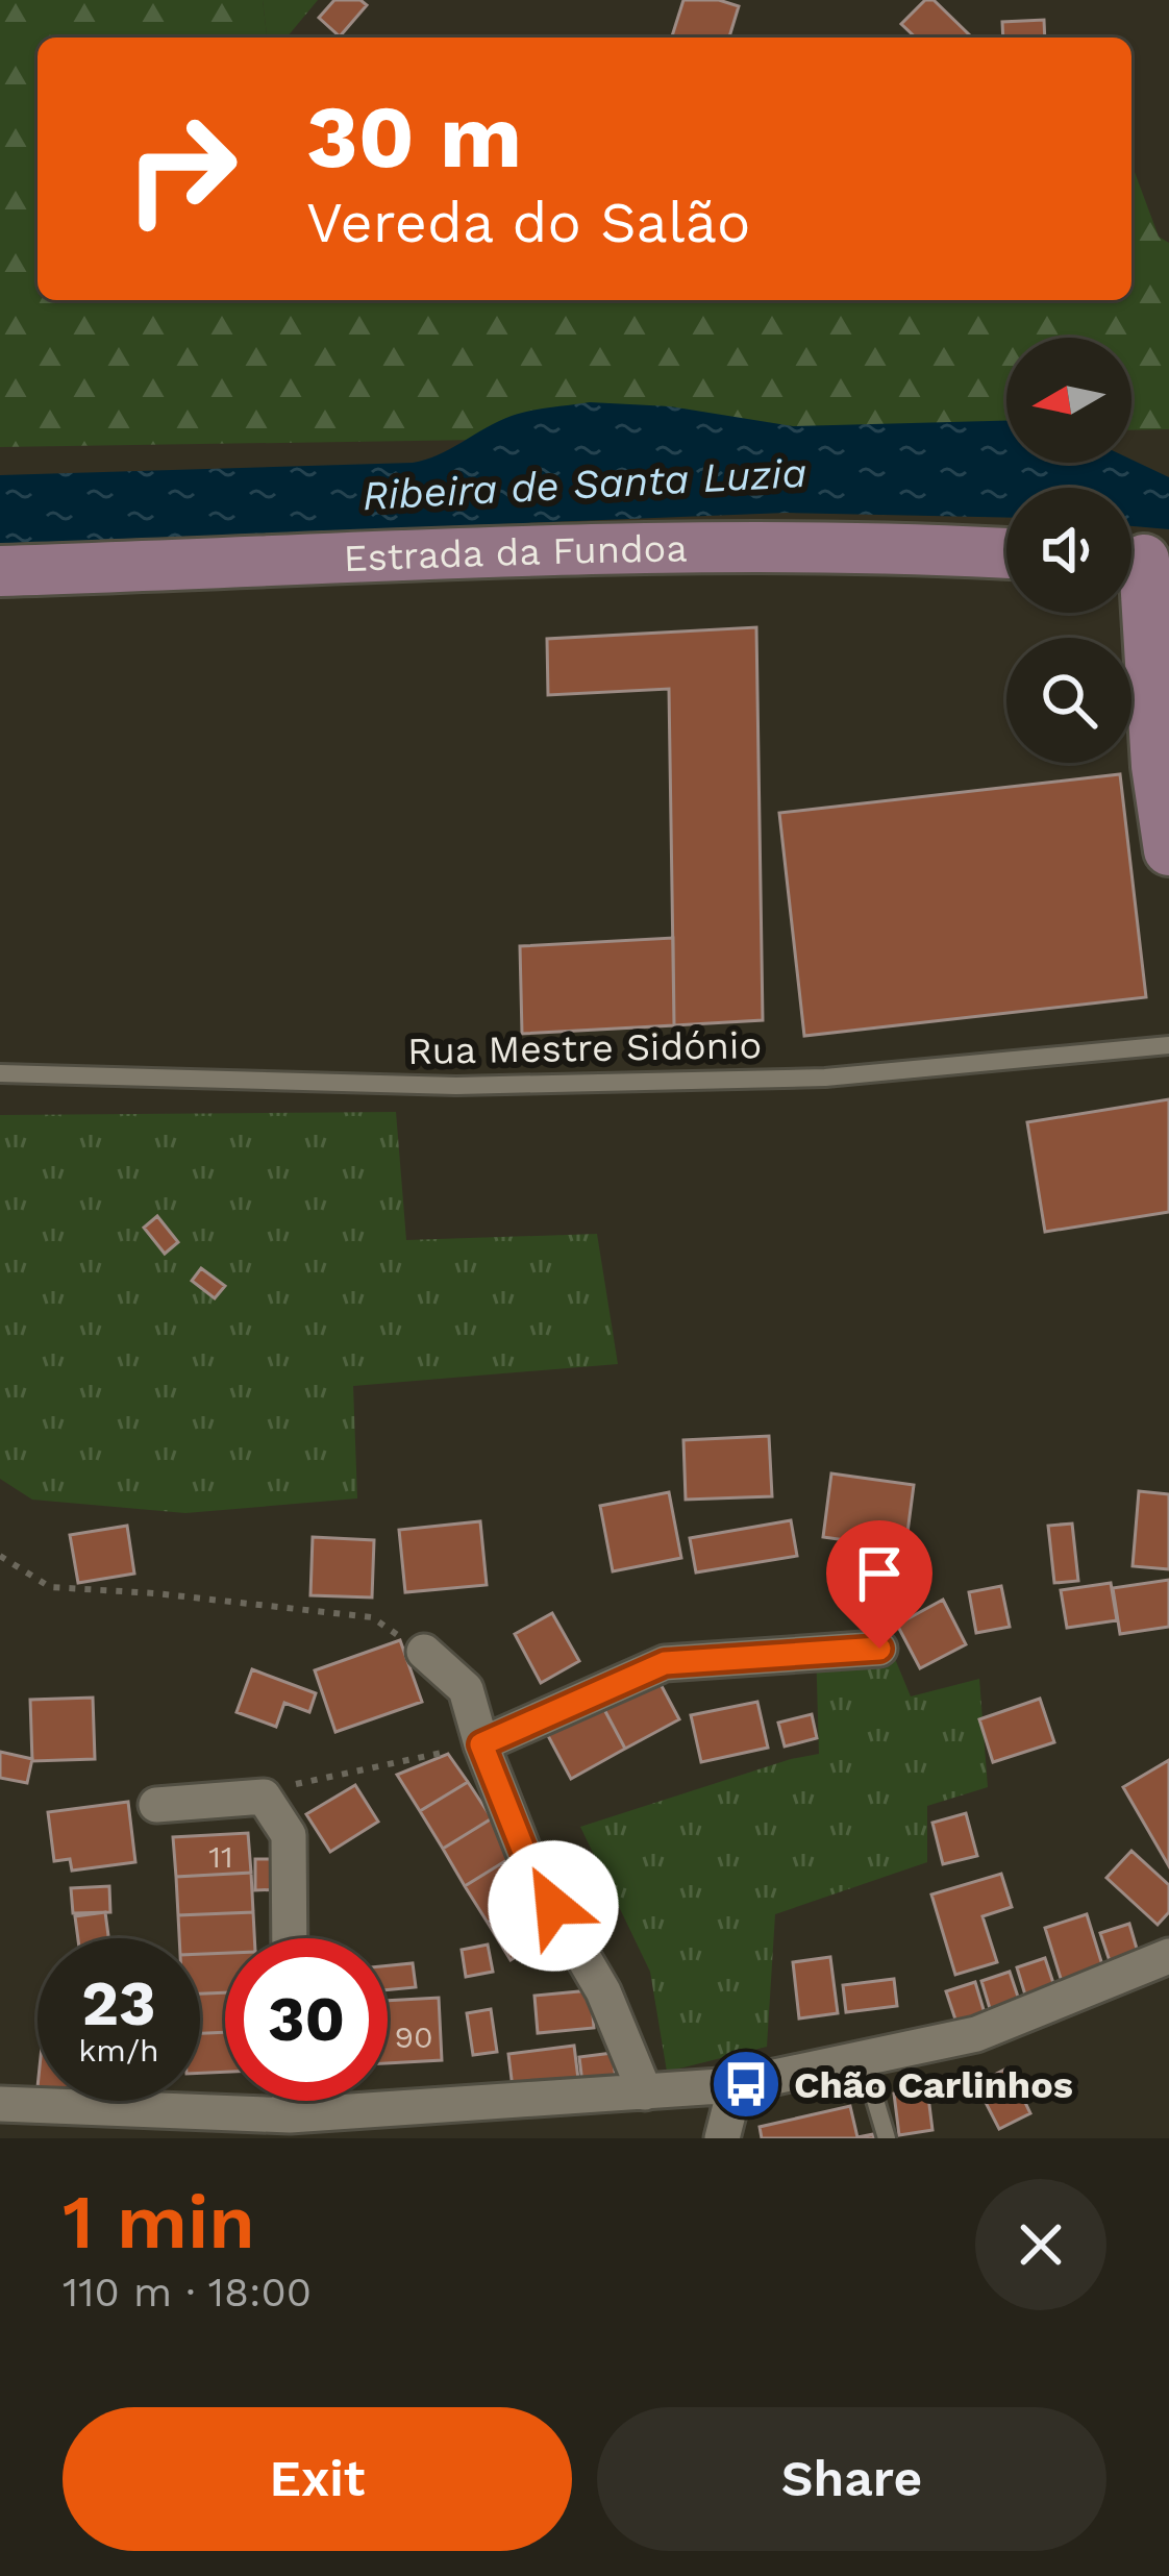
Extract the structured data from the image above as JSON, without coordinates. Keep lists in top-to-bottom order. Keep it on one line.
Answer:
{"streets":{"main road":["Estrada da Fundoa"],"lane":["Rua Mestre Sidónio"]},"water":["Ribeira de Santa Luzia"],"places":{"bus stop":["Chão Carlinhos"]},"house_numbers":["11","90"],"north":"left","page":{"turn":["30 m","Vereda do Salão"],"speed":"23 km/h","limit":"30","heading":["1 min","110 m · 18:00"],"buttons":["Exit","Share"]}}
